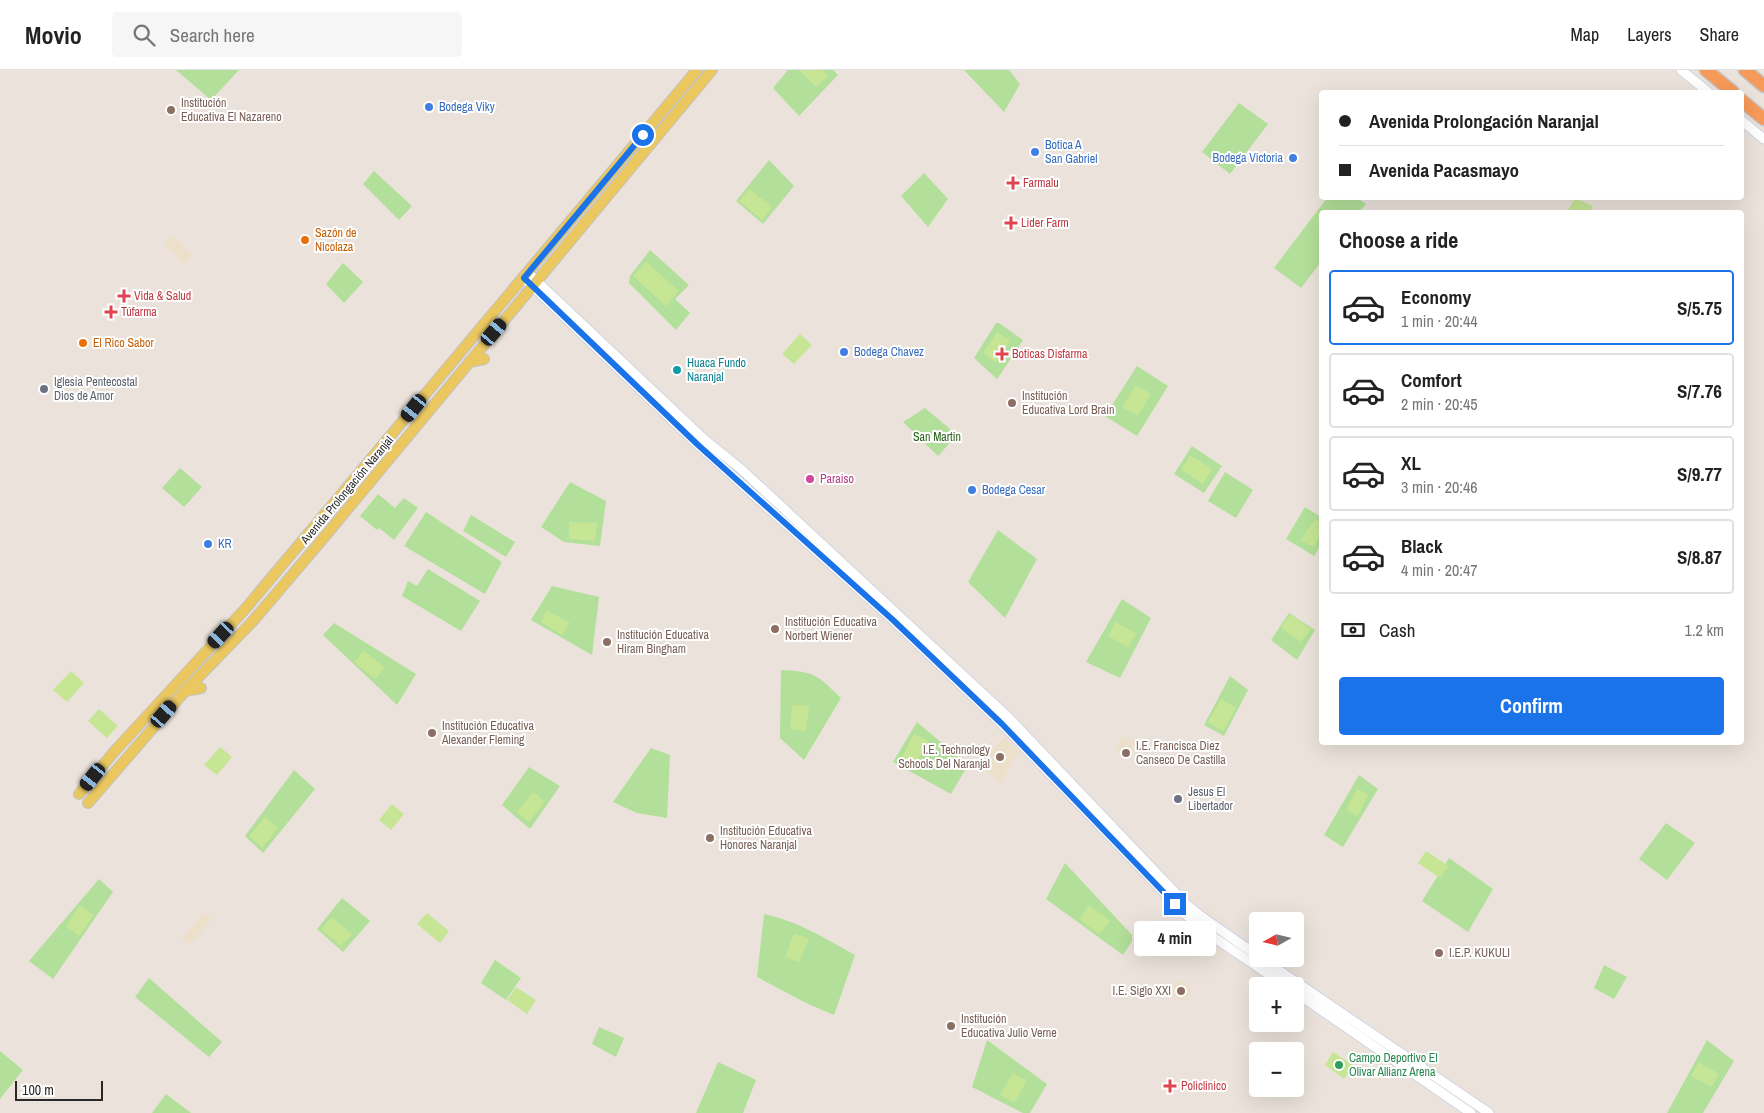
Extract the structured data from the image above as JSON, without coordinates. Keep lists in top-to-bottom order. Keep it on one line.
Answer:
{"streets":{"main road":["Avenida Prolongación Naranjal"]},"parks":["San Martin"],"places":{"other":["Bodega Viky","Institución Educativa El Nazareno","Botica A San Gabriel","Bodega Victoria","Sazón de Nicolaza","El Rico Sabor","Bodega Chavez","Huaca Fundo Naranjal","Iglesia Pentecostal Dios de Amor","Institución Educativa Lord Brain","Paraiso","Bodega Cesar","KR","Institución Educativa Norbert Wiener","Institución Educativa Hiram Bingham","Institución Educativa Alexander Fleming","I.E. Francisca Diez Canseco De Castilla","I.E. Technology Schools Del Naranjal","Jesus El Libertador","Institución Educativa Honores Naranjal","I.E.P. KUKULI","I.E. Siglo XXI","Institución Educativa Julio Verne","Campo Deportivo El Olivar Allianz Arena"],"health":["Farmalu","Lider Farm","Vida & Salud","Túfarma","Boticas Disfarma","Policlinico"]},"scale_bar":"100 m","north":"left","page":{"header":"Movio","search":"Search here","nav":["Map","Layers","Share"],"banner":["Avenida Prolongación Naranjal","Avenida Pacasmayo"],"heading":"Choose a ride","list":[{"name":"Economy","note":"1 min · 20:44","value":"S/5.75"},{"name":"Comfort","note":"2 min · 20:45","value":"S/7.76"},{"name":"XL","note":"3 min · 20:46","value":"S/9.77"},{"name":"Black","note":"4 min · 20:47","value":"S/8.87"}],"pay":["Cash","1.2 km"],"buttons":"Confirm","map_buttons":["+","−"],"bubble":"4 min","scale":"100 m"}}
